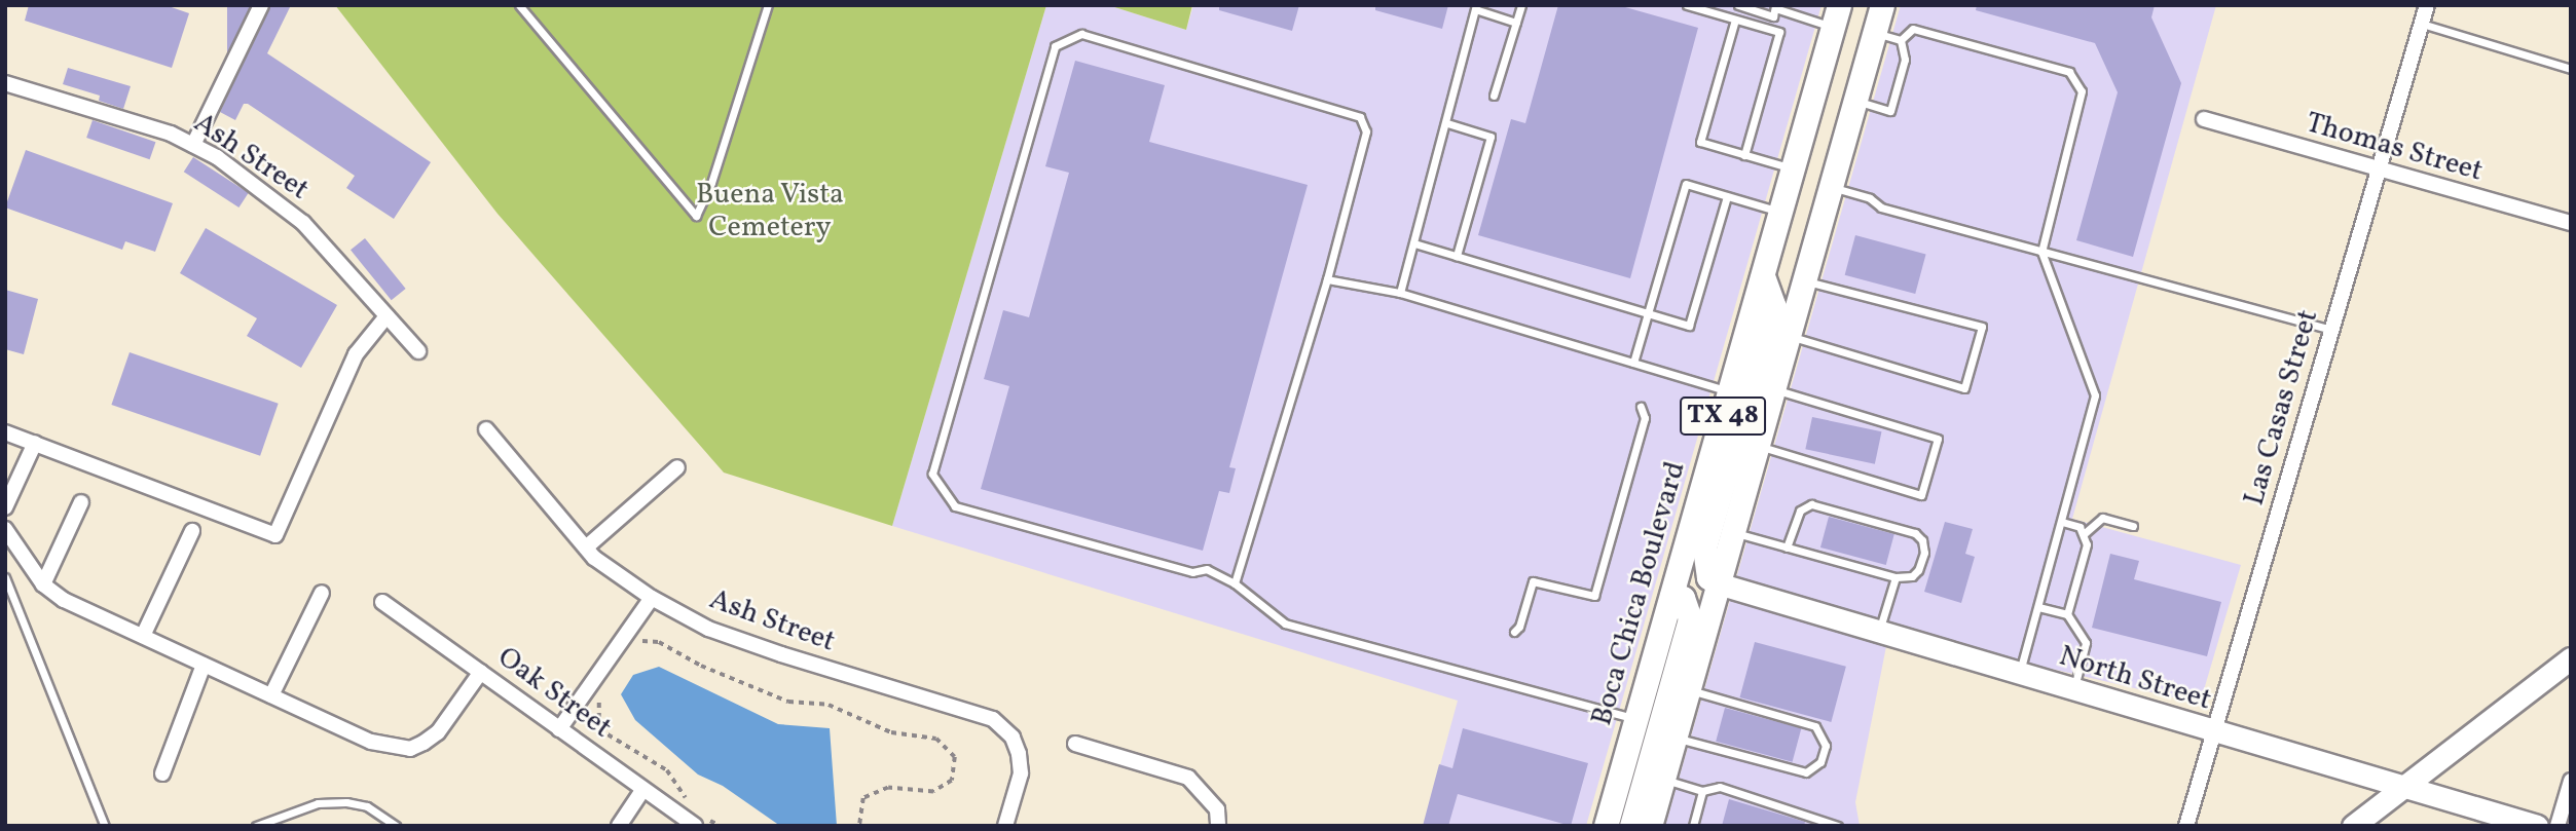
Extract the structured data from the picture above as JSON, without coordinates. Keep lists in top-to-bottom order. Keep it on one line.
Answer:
{"streets":{"main road":["TX 48","Boca Chica Boulevard"],"street":["Thomas Street","Ash Street","Las Casas Street","North Street","Oak Street"]},"crossings":[["Thomas Street","Las Casas Street"],["Las Casas Street","North Street"],["TX 48","North Street"]],"parks":["Buena Vista Cemetery"]}
